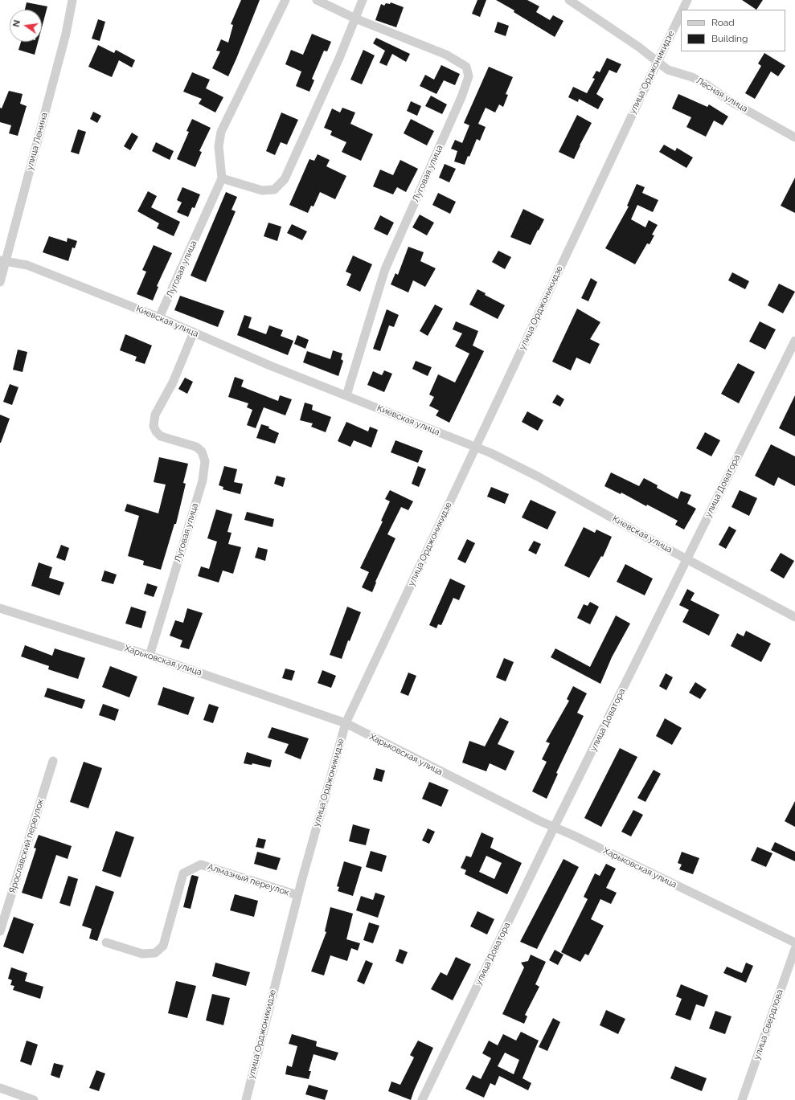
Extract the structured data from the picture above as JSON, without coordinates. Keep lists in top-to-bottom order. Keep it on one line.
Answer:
{"streets":{"street":["улица Орджоникидзе","Лесная улица","улица Ленина","Луговая улица","Киевская улица","улица Доватора","Харьковская улица","Ярославский переулок","Алмазный переулок","улица Свердлова"]},"crossings":[["улица Орджоникидзе","Лесная улица"],["улица Орджоникидзе","Киевская улица"],["улица Орджоникидзе","Харьковская улица"],["улица Орджоникидзе","Алмазный переулок"],["улица Ленина","Киевская улица"],["Луговая улица","Киевская улица"],["Луговая улица","Харьковская улица"],["Киевская улица","улица Доватора"],["улица Доватора","Харьковская улица"]],"legend":["Road","Building"],"north":"left"}
